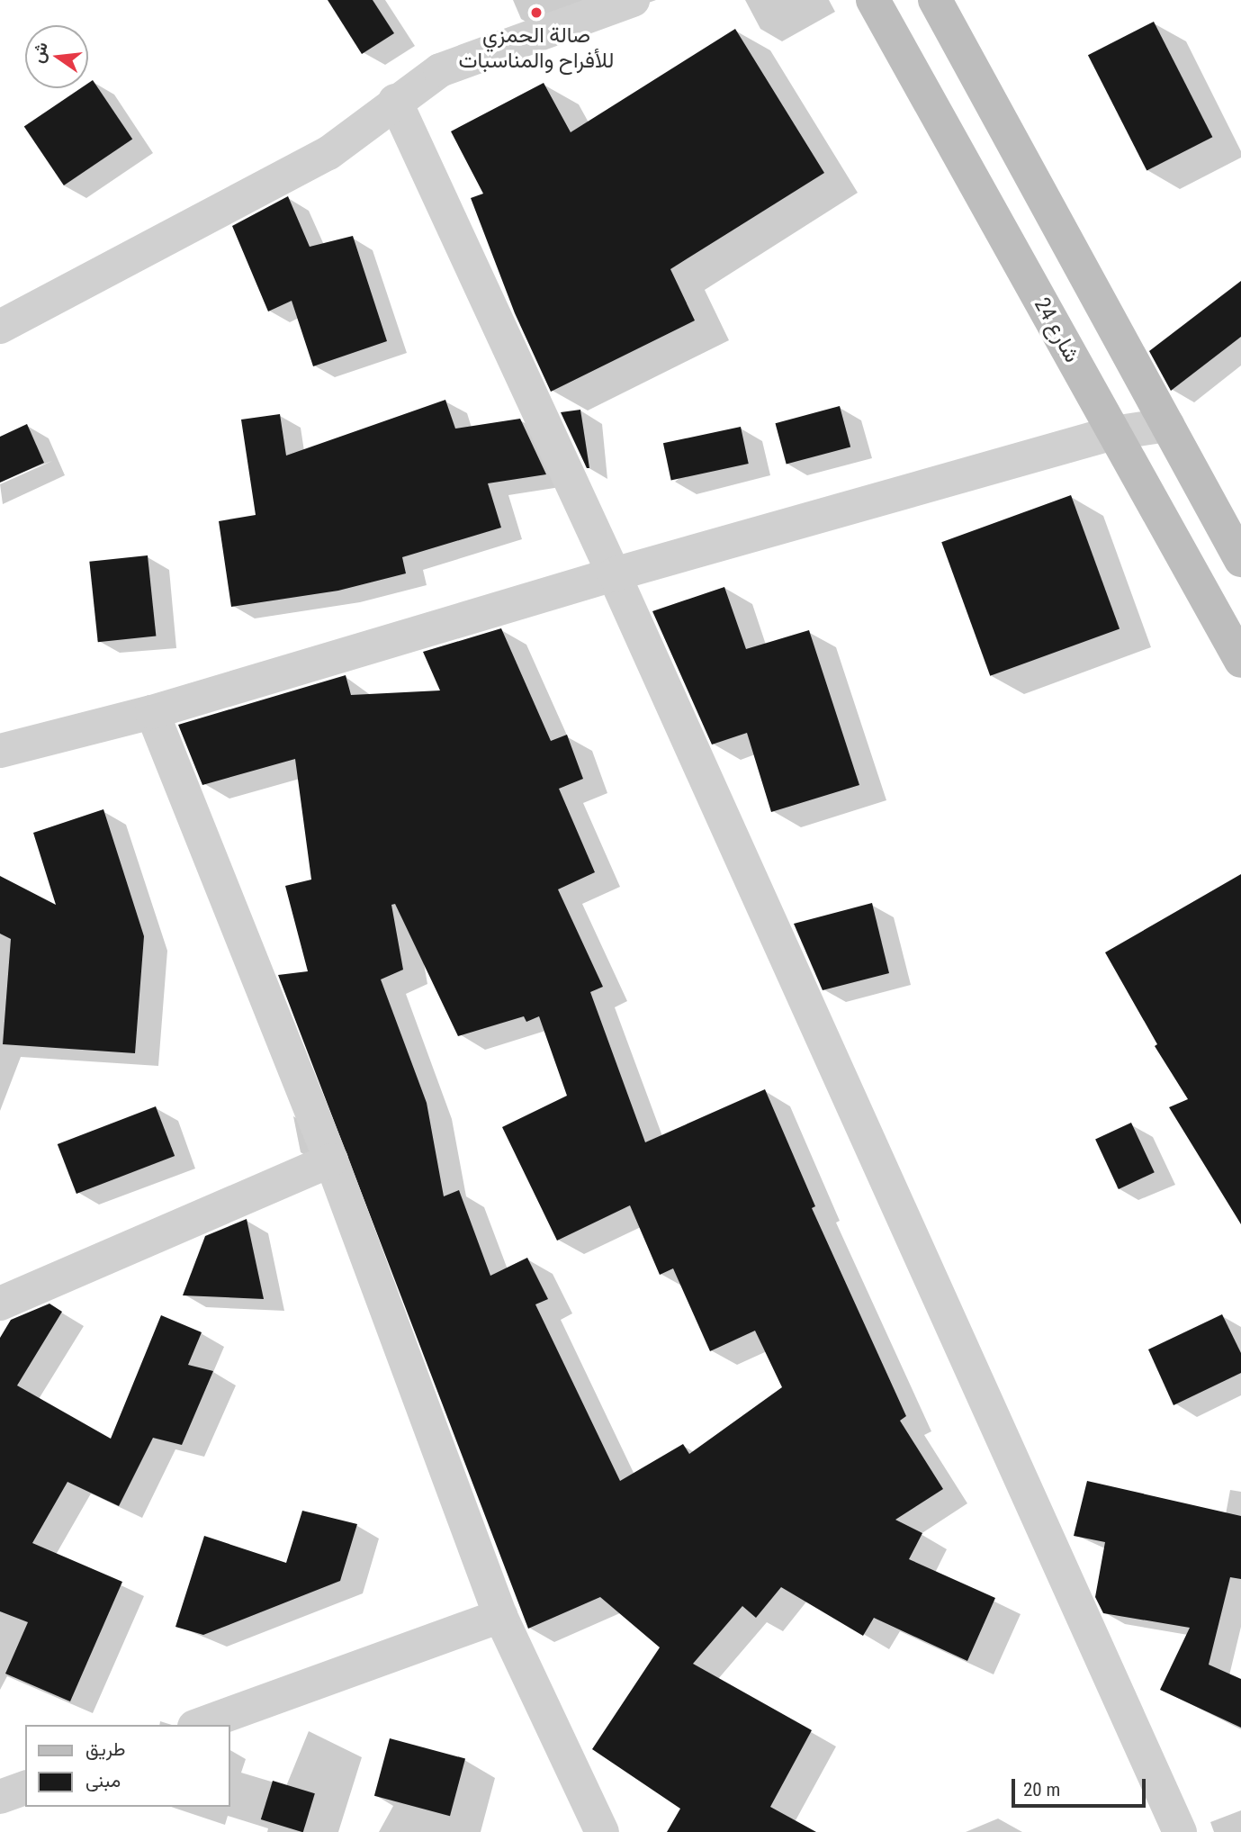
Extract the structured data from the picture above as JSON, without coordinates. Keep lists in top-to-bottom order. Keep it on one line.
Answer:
{"streets":{"street":["شارع 24"]},"places":["صالة الحمزي للأفراح والمناسبات"],"legend":["طريق","مبنى"],"scale_bar":"20 m","north":"left"}
